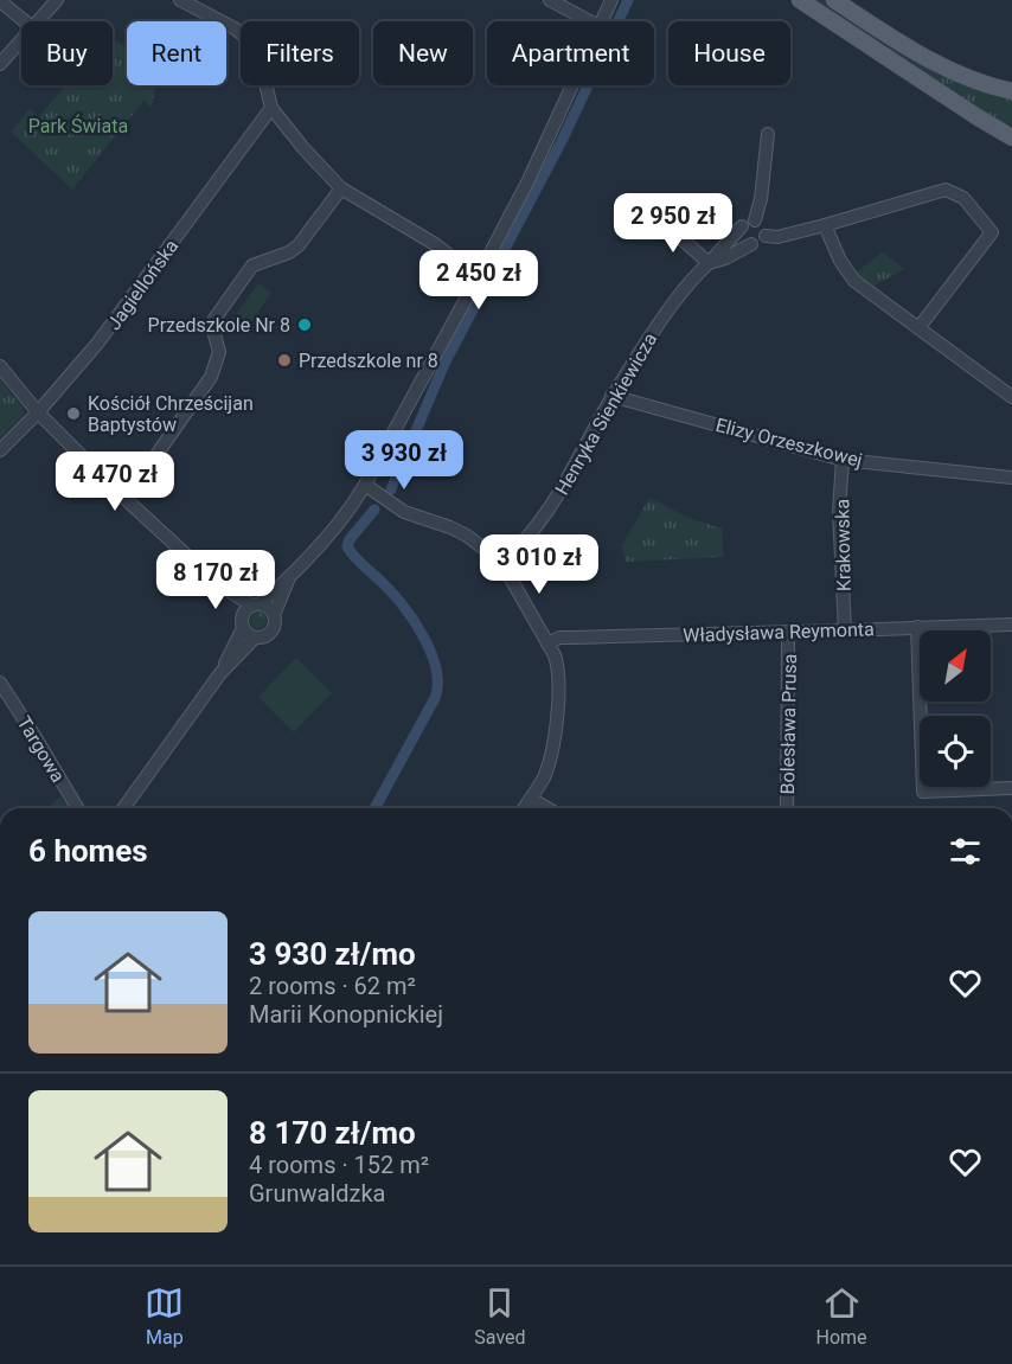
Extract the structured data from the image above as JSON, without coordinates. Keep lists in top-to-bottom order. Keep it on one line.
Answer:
{"streets":{"street":["Jagiellońska","Henryka Sienkiewicza","Elizy Orzeszkowej","Krakowska","Władysława Reymonta","Bolesława Prusa","Targowa"]},"crossings":[["Henryka Sienkiewicza","Elizy Orzeszkowej"],["Elizy Orzeszkowej","Krakowska"],["Krakowska","Władysława Reymonta"],["Władysława Reymonta","Bolesława Prusa"]],"parks":["Park Świata"],"places":["Przedszkole Nr 8","Przedszkole nr 8","Kościół Chrześcijan Baptystów"],"north":"top right","page":{"chip":["Buy","Rent","Filters","New","Apartment","House"],"price":["2 950 zł","2 450 zł","3 930 zł","4 470 zł","3 010 zł","8 170 zł"],"heading":"6 homes","list":[{"name":"3 930 zł/mo","note":"2 rooms · 62 m² · Marii Konopnickiej"},{"name":"8 170 zł/mo","note":"4 rooms · 152 m² · Grunwaldzka"}],"tabs":["Map","Saved","Home"]}}
